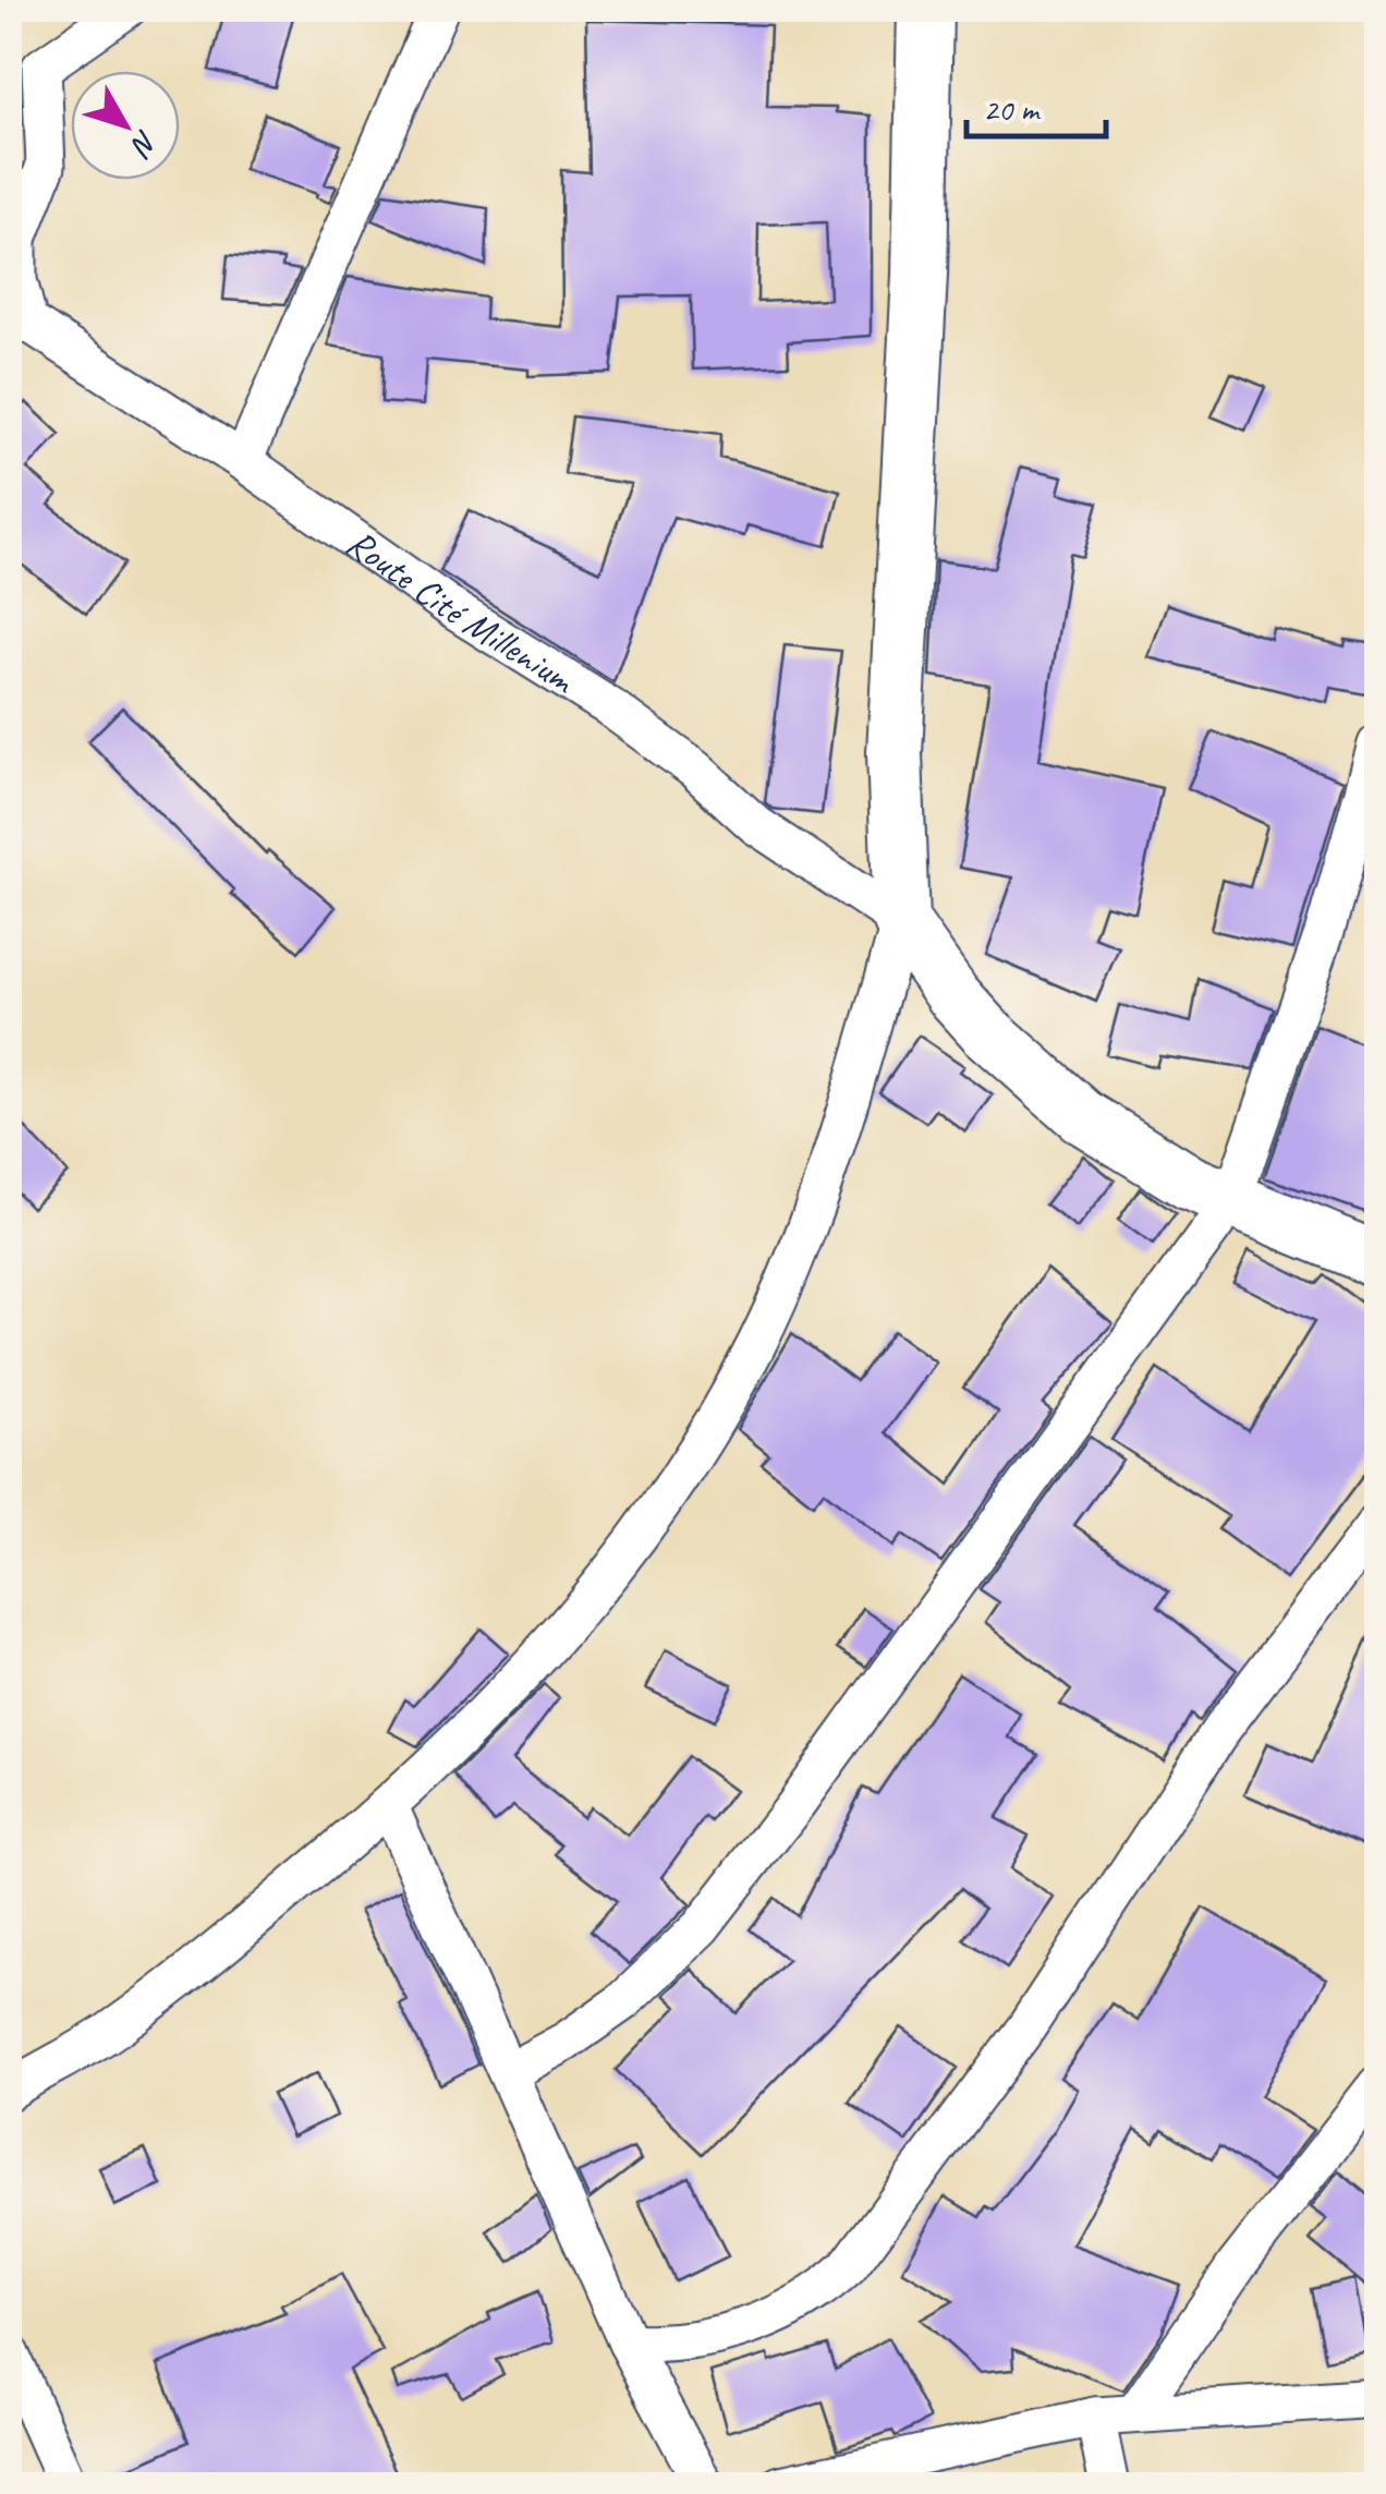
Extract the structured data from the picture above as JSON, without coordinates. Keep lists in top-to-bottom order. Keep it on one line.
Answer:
{"streets":{"street":["Route Cité Millenium"]},"scale_bar":"20 m","north":"bottom right"}
